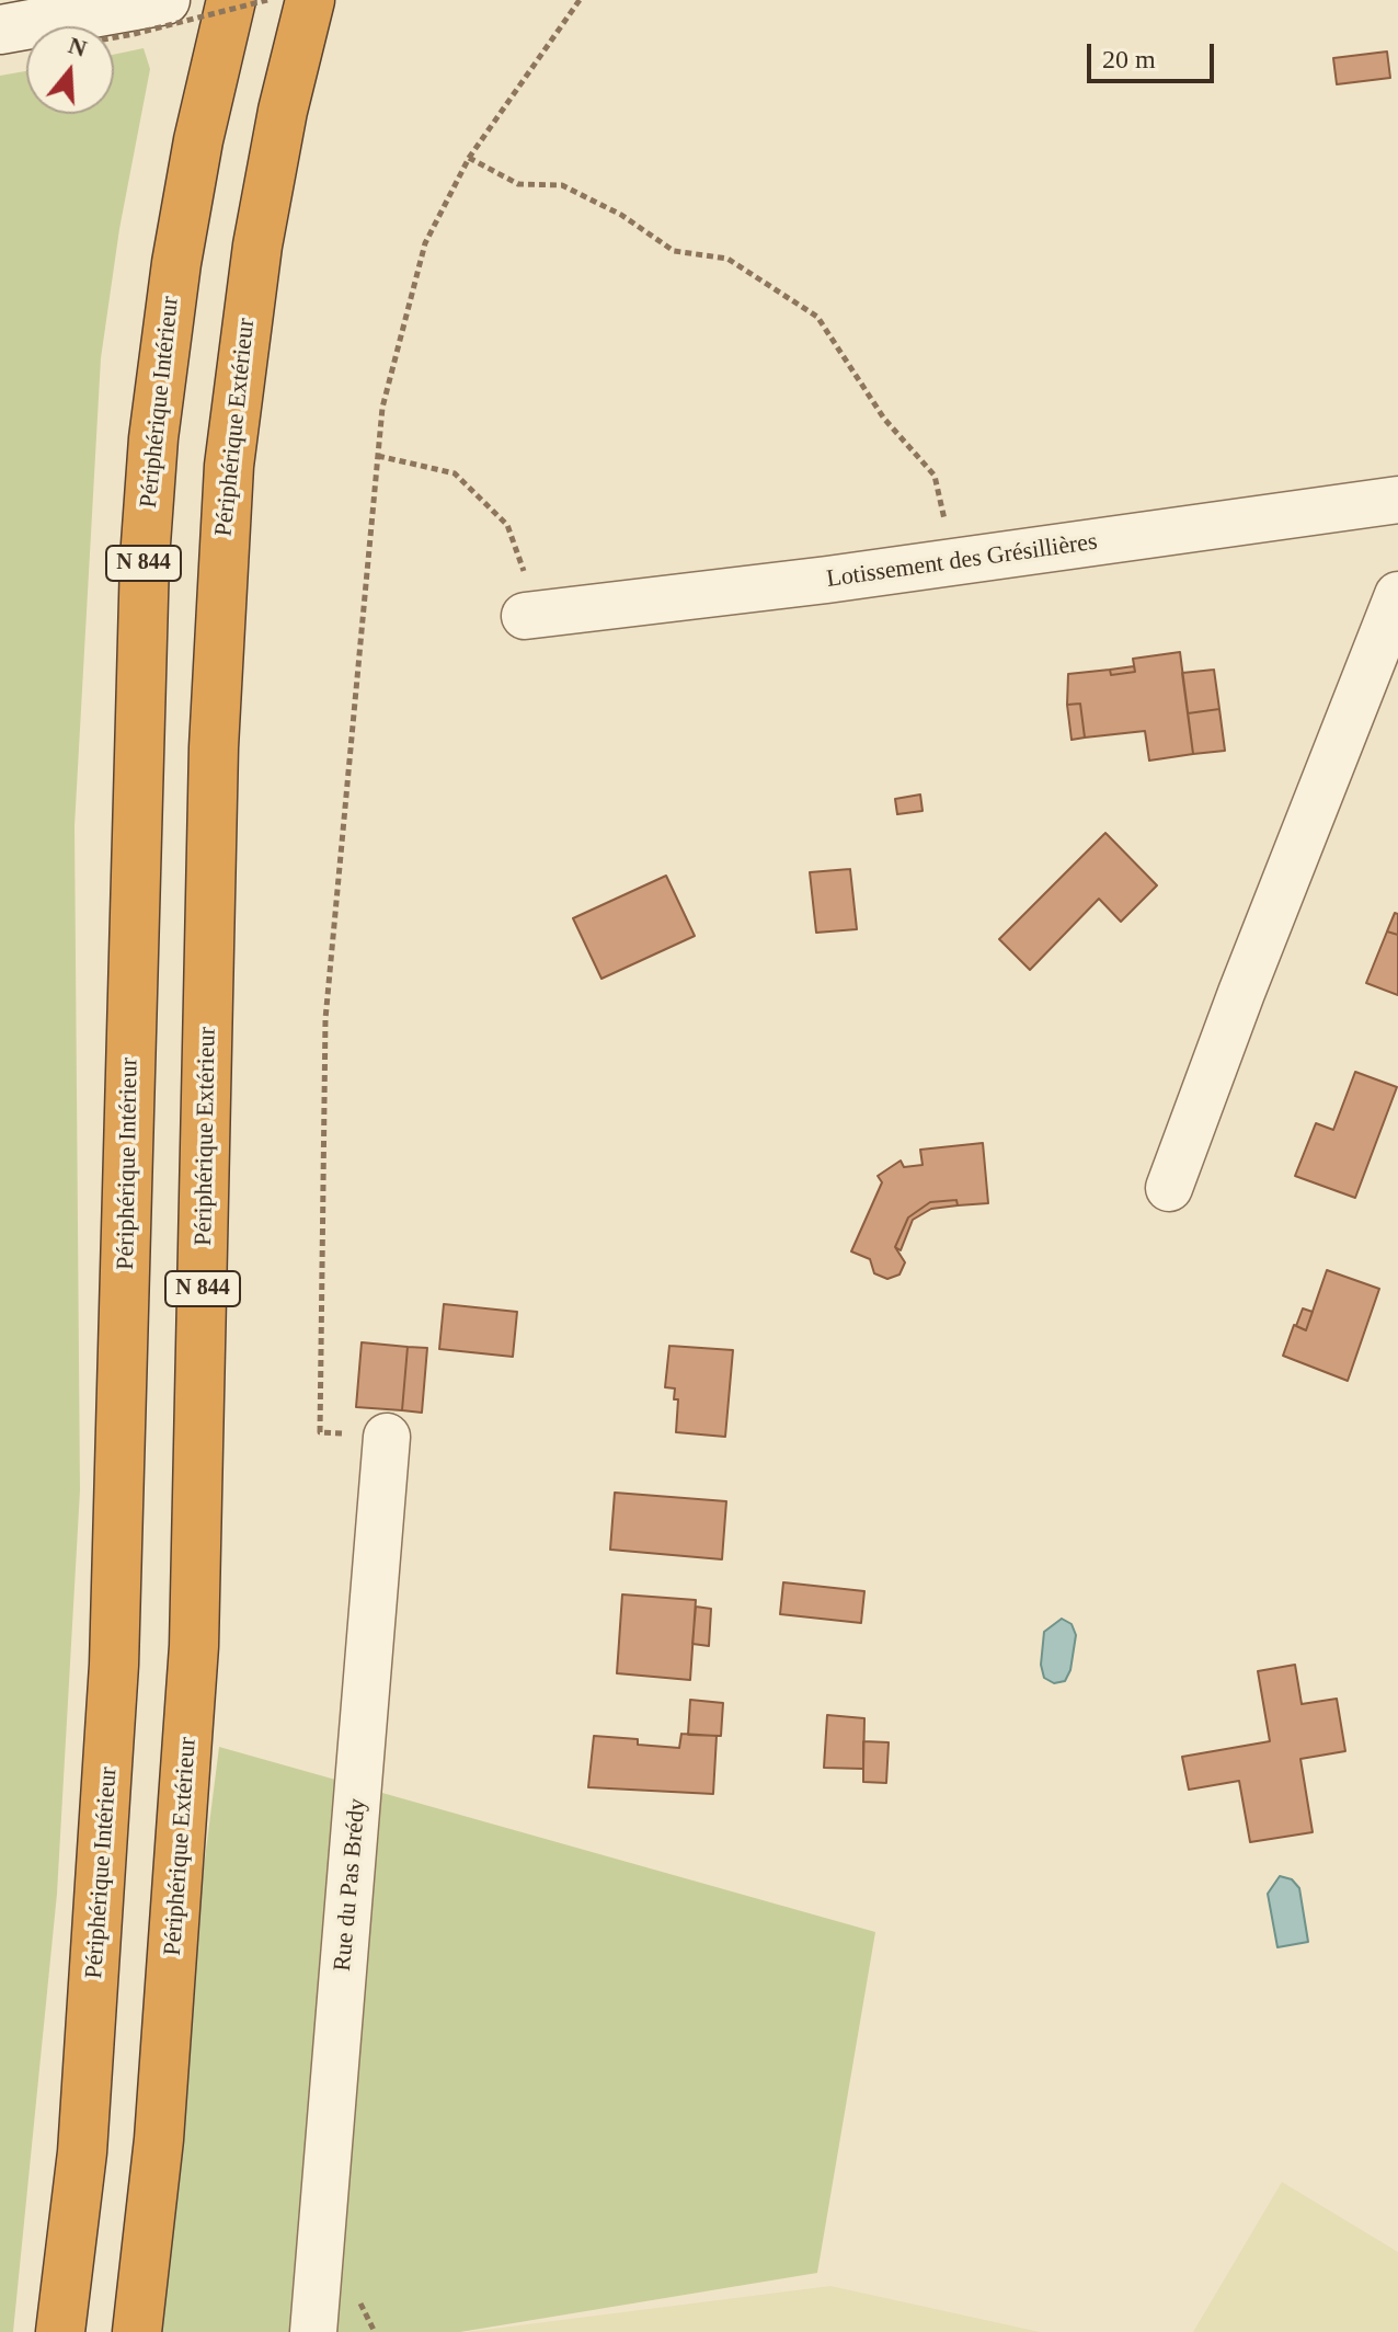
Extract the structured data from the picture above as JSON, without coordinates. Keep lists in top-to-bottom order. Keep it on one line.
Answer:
{"streets":{"highway":["Périphérique Intérieur","Périphérique Extérieur","N 844"],"street":["Lotissement des Grésillières","Rue du Pas Brédy"]},"scale_bar":"20 m","north":"top"}
